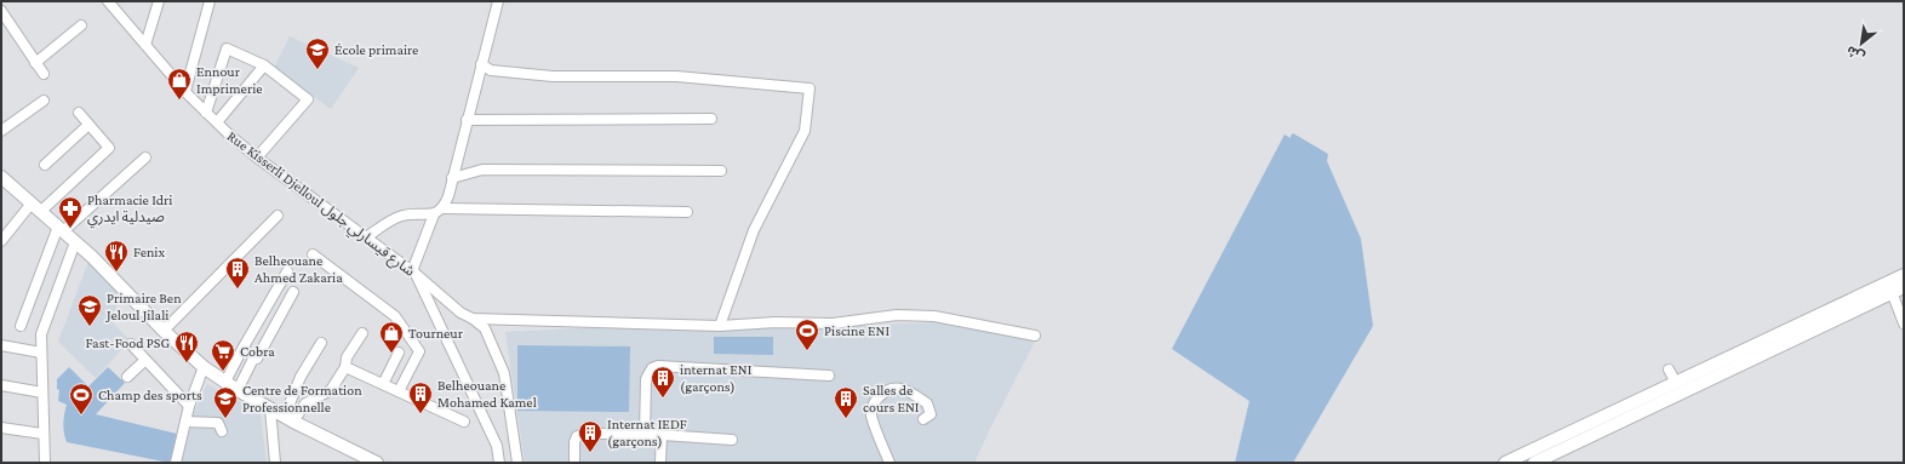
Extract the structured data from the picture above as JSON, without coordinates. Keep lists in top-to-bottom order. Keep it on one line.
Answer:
{"streets":{"street":["Rue Kisserli Djelloul شارع قيسارلي جلول"]},"places":{"school or university":["École primaire","Primaire Ben Jeloul Jilali","Centre de Formation Professionnelle"],"shop":["Ennour Imprimerie","Tourneur"],"pharmacy":["Pharmacie Idri صيدلية ايدري"],"restaurant":["Fenix","Fast-Food PSG"],"building":["Belheouane Ahmed Zakaria","internat ENI (garçons)","Belheouane Mohamed Kamel","Salles de cours ENI","Internat IEDF (garçons)"],"sports":["Piscine ENI","Champ des sports"],"supermarket":["Cobra"]},"north":"bottom left"}
